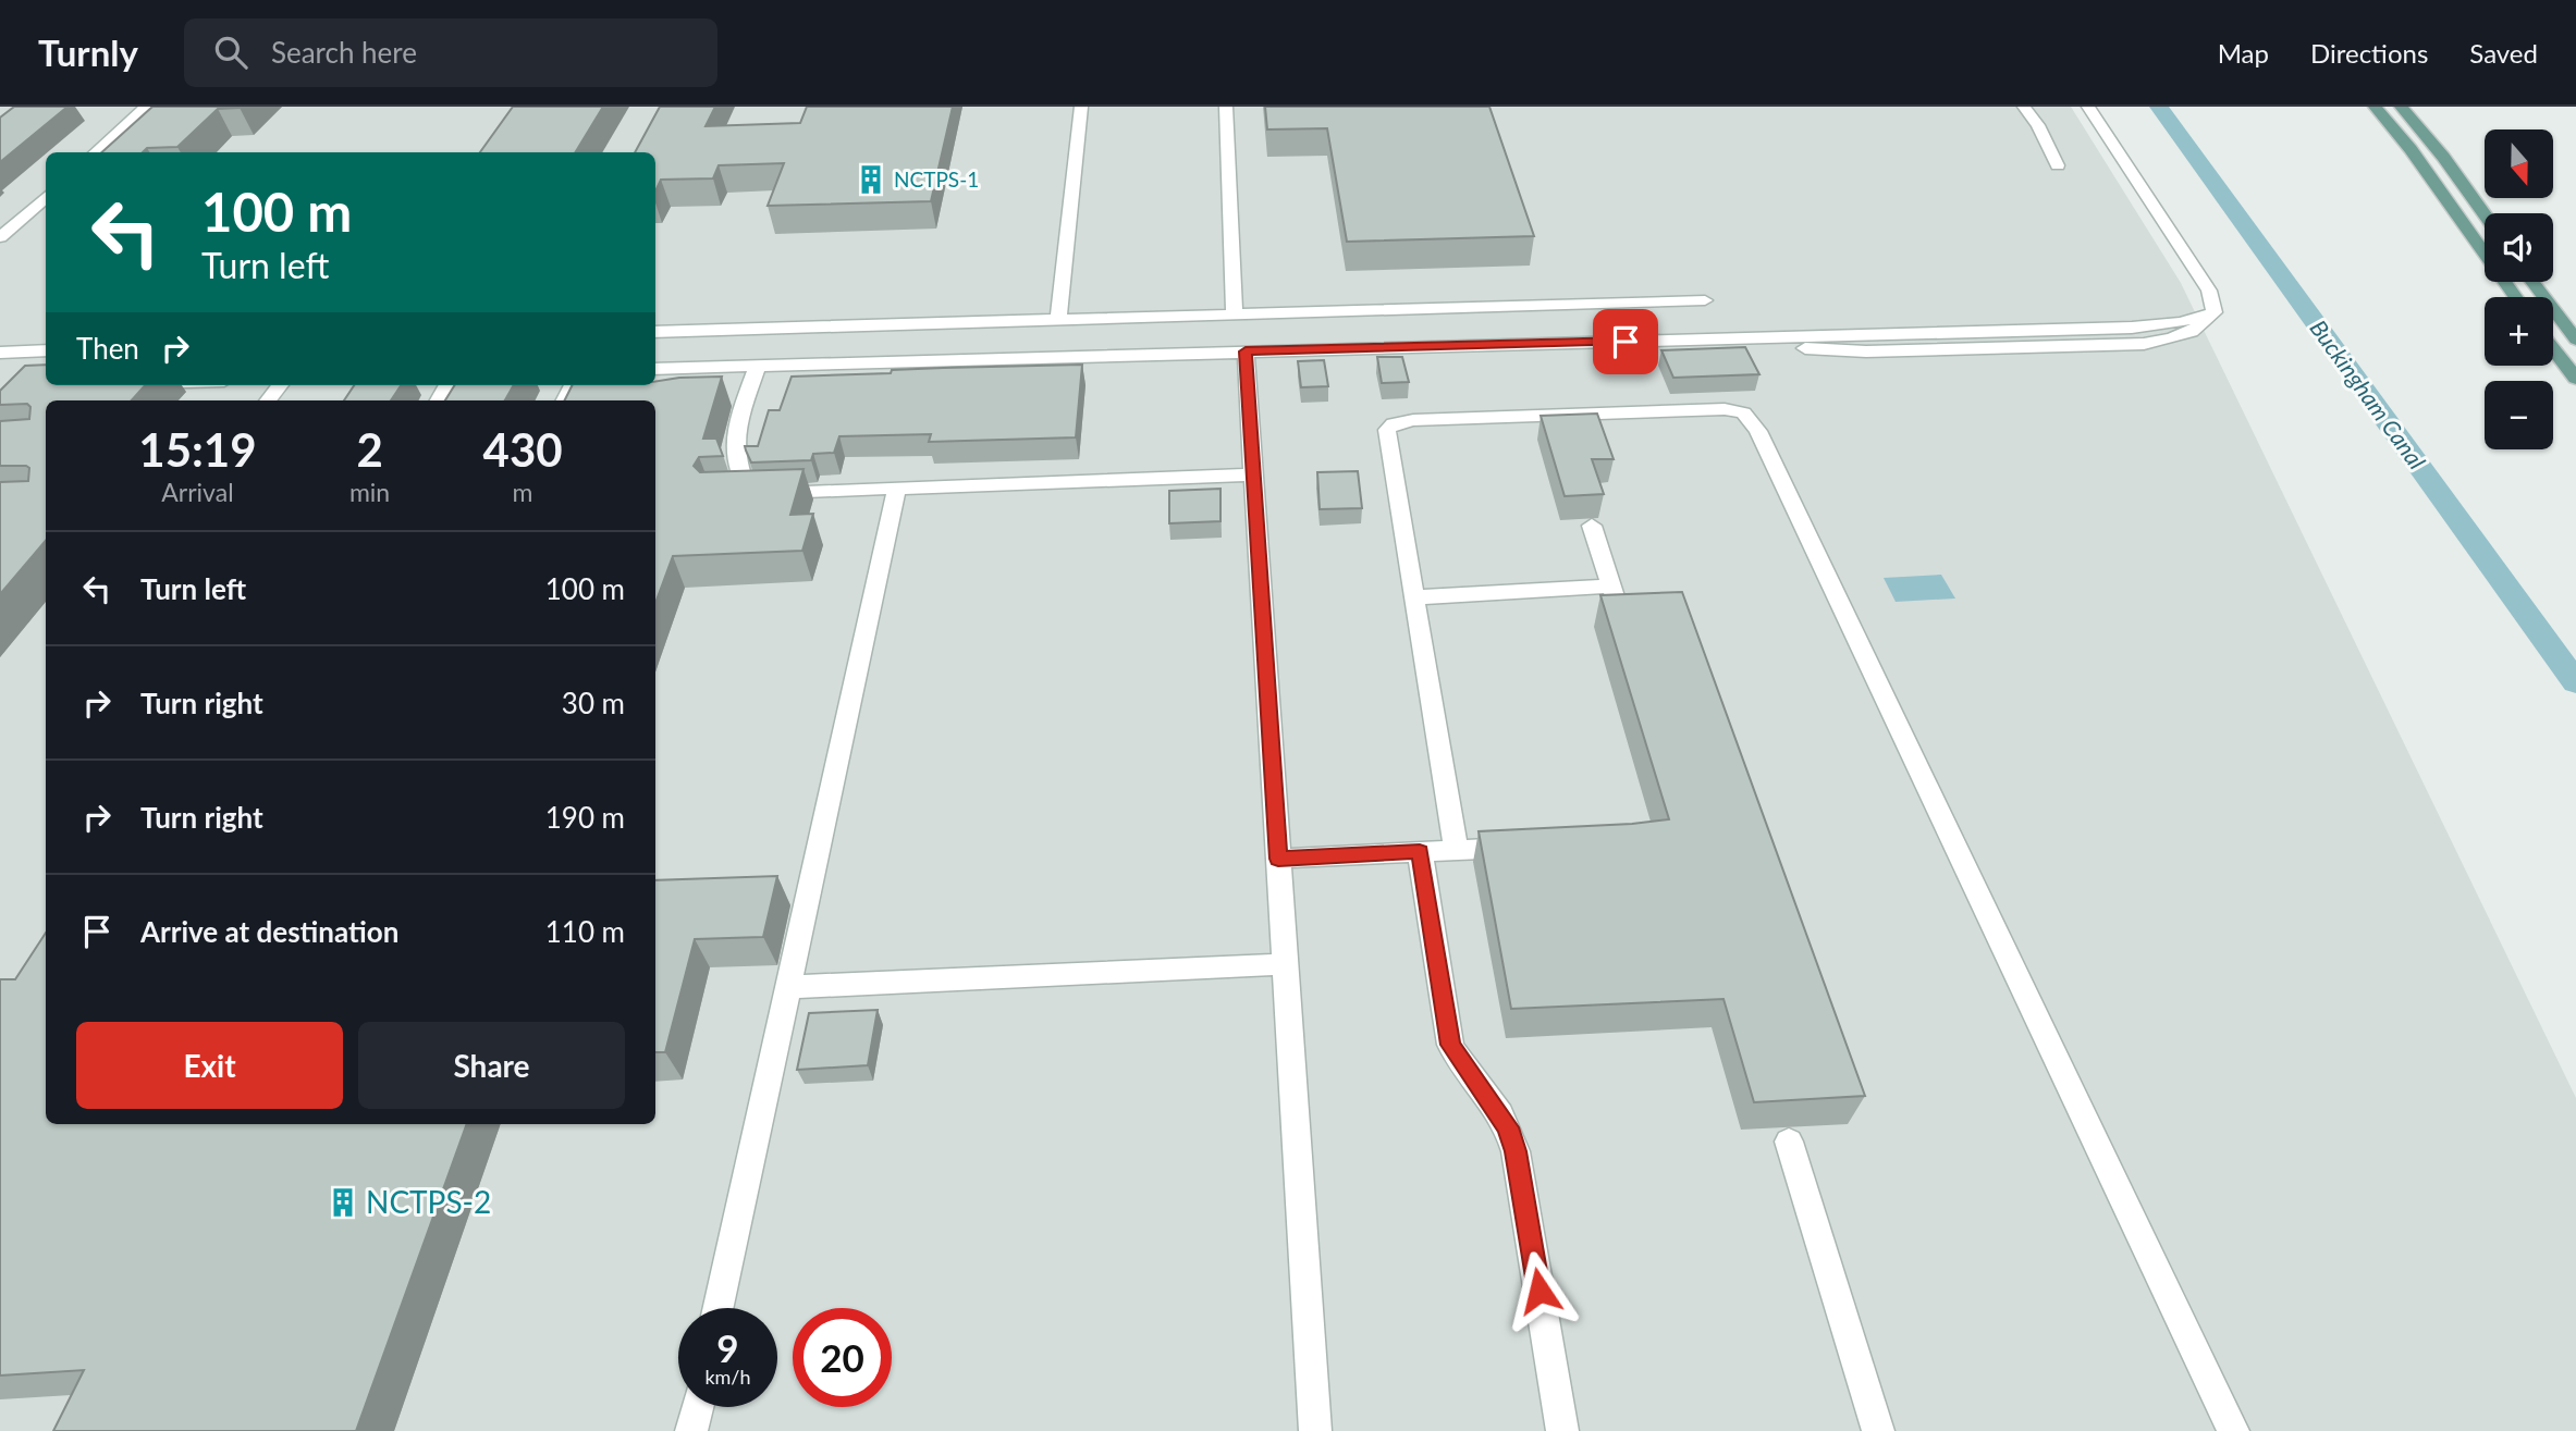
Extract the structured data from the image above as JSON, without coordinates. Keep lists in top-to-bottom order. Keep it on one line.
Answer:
{"water":["Buckingham Canal"],"places":{"building":["NCTPS-1","NCTPS-2"]},"north":"bottom","page":{"header":"Turnly","search":"Search here","nav":["Map","Directions","Saved"],"map_buttons":["+","−"],"turn":["100 m","Turn left"],"then":"Then","eta":["15:19","Arrival","2","min","430","m"],"list":[{"name":"Turn left","value":"100 m"},{"name":"Turn right","value":"30 m"},{"name":"Turn right","value":"190 m"},{"name":"Arrive at destination","value":"110 m"}],"buttons":["Exit","Share"],"speed":"9 km/h","limit":"20"}}
